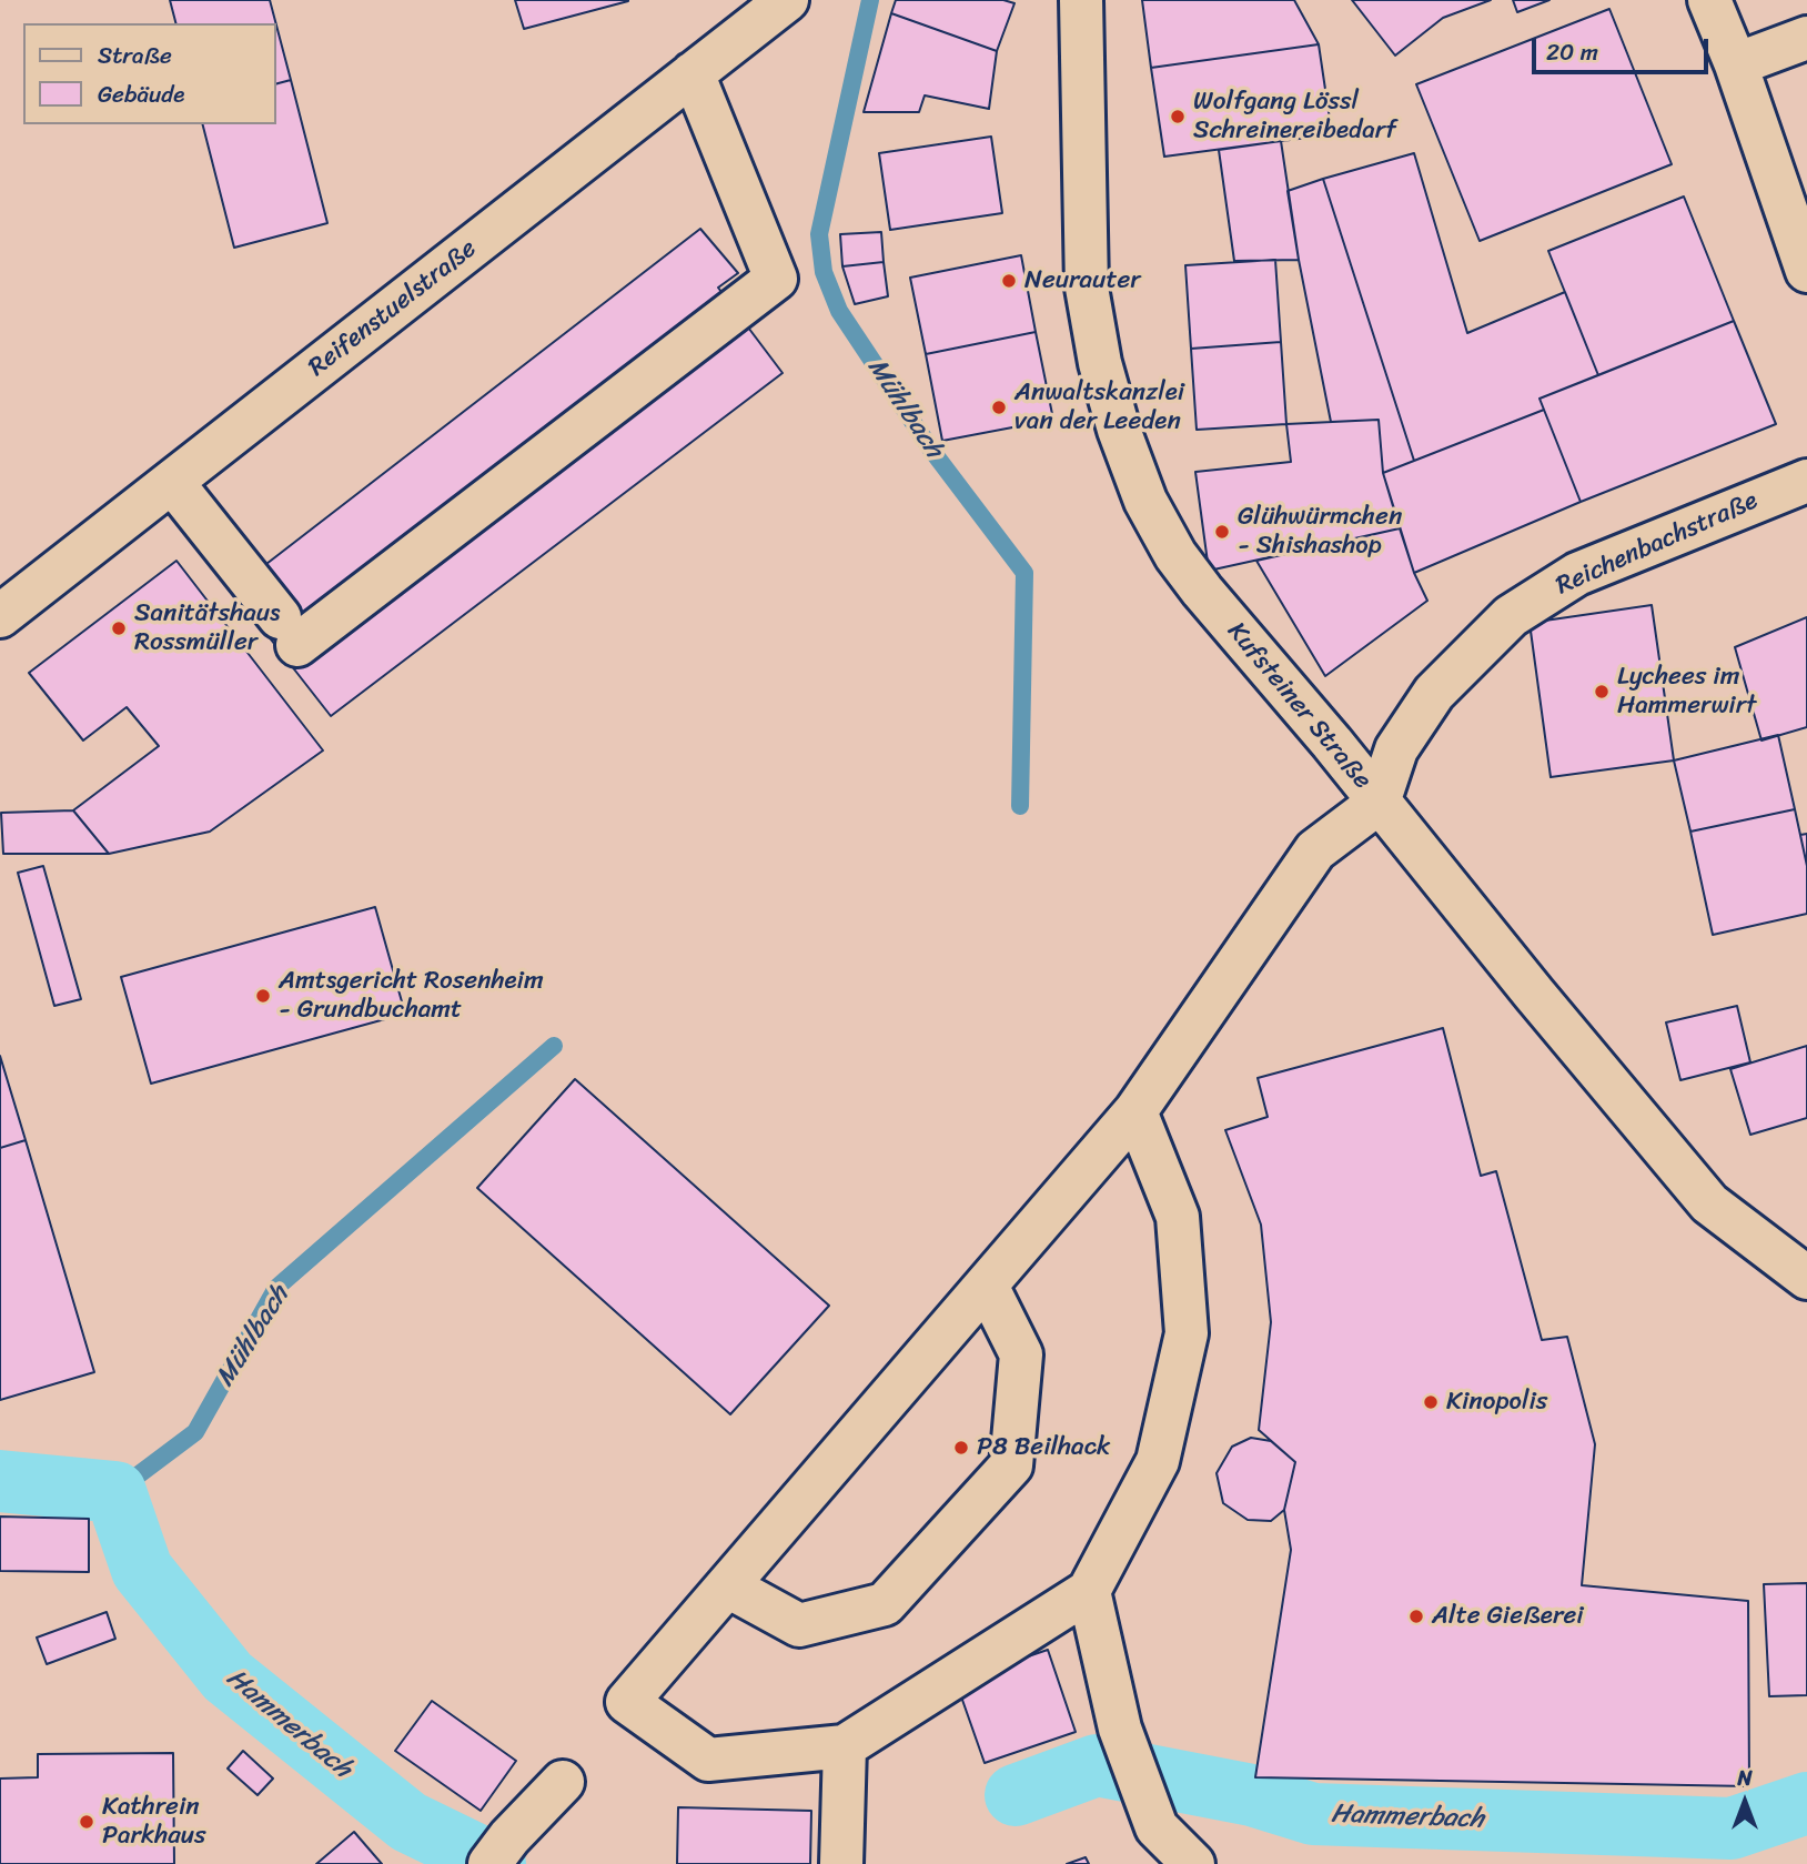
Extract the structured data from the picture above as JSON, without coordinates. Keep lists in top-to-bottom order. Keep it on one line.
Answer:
{"streets":{"street":["Reifenstuelstraße","Reichenbachstraße","Kufsteiner Straße"]},"crossings":[["Reichenbachstraße","Kufsteiner Straße"]],"water":["Mühlbach","Hammerbach"],"places":["Wolfgang Lössl Schreinereibedarf","Neurauter","Anwaltskanzlei van der Leeden","Glühwürmchen - Shishashop","Sanitätshaus Rossmüller","Lychees im Hammerwirt","Amtsgericht Rosenheim - Grundbuchamt","Kinopolis","P8 Beilhack","Alte Gießerei","Kathrein Parkhaus"],"legend":["Straße","Gebäude"],"scale_bar":"20 m","north":"top"}
